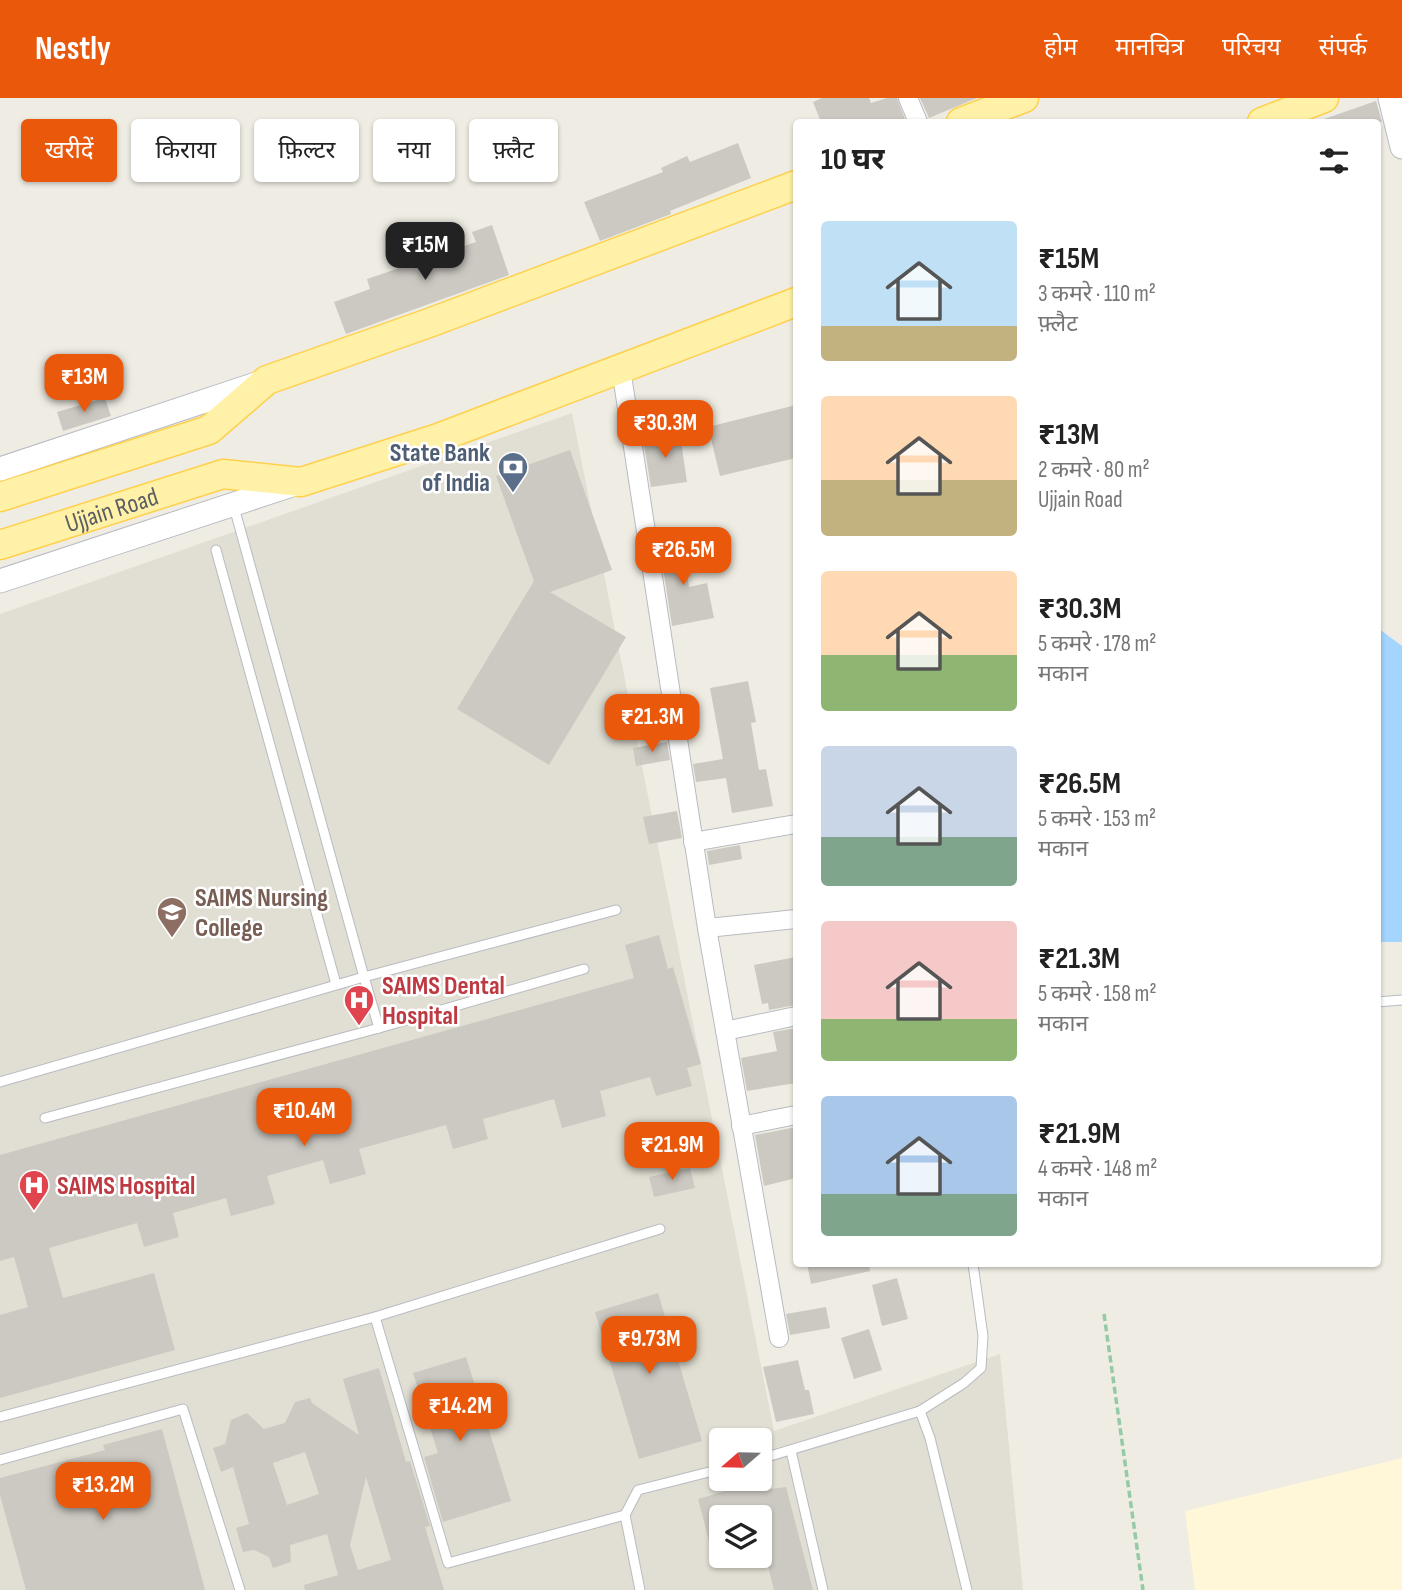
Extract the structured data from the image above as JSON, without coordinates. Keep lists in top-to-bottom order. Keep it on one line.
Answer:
{"streets":{"main road":["Ujjain Road"]},"places":{"bank":["State Bank of India"],"school or university":["SAIMS Nursing College"],"hospital":["SAIMS Dental Hospital","SAIMS Hospital"]},"north":"left","page":{"header":"Nestly","nav":["होम","मानचित्र","परिचय","संपर्क"],"chip":["खरीदें","किराया","फ़िल्टर","नया","फ़्लैट"],"heading":"10 घर","list":[{"name":"₹15M","note":"3 कमरे · 110 m² · फ़्लैट"},{"name":"₹13M","note":"2 कमरे · 80 m² · Ujjain Road"},{"name":"₹30.3M","note":"5 कमरे · 178 m² · मकान"},{"name":"₹26.5M","note":"5 कमरे · 153 m² · मकान"},{"name":"₹21.3M","note":"5 कमरे · 158 m² · मकान"},{"name":"₹21.9M","note":"4 कमरे · 148 m² · मकान"}],"price":["₹15M","₹13M","₹30.3M","₹26.5M","₹21.3M","₹10.4M","₹21.9M","₹9.73M","₹14.2M","₹13.2M"]}}
